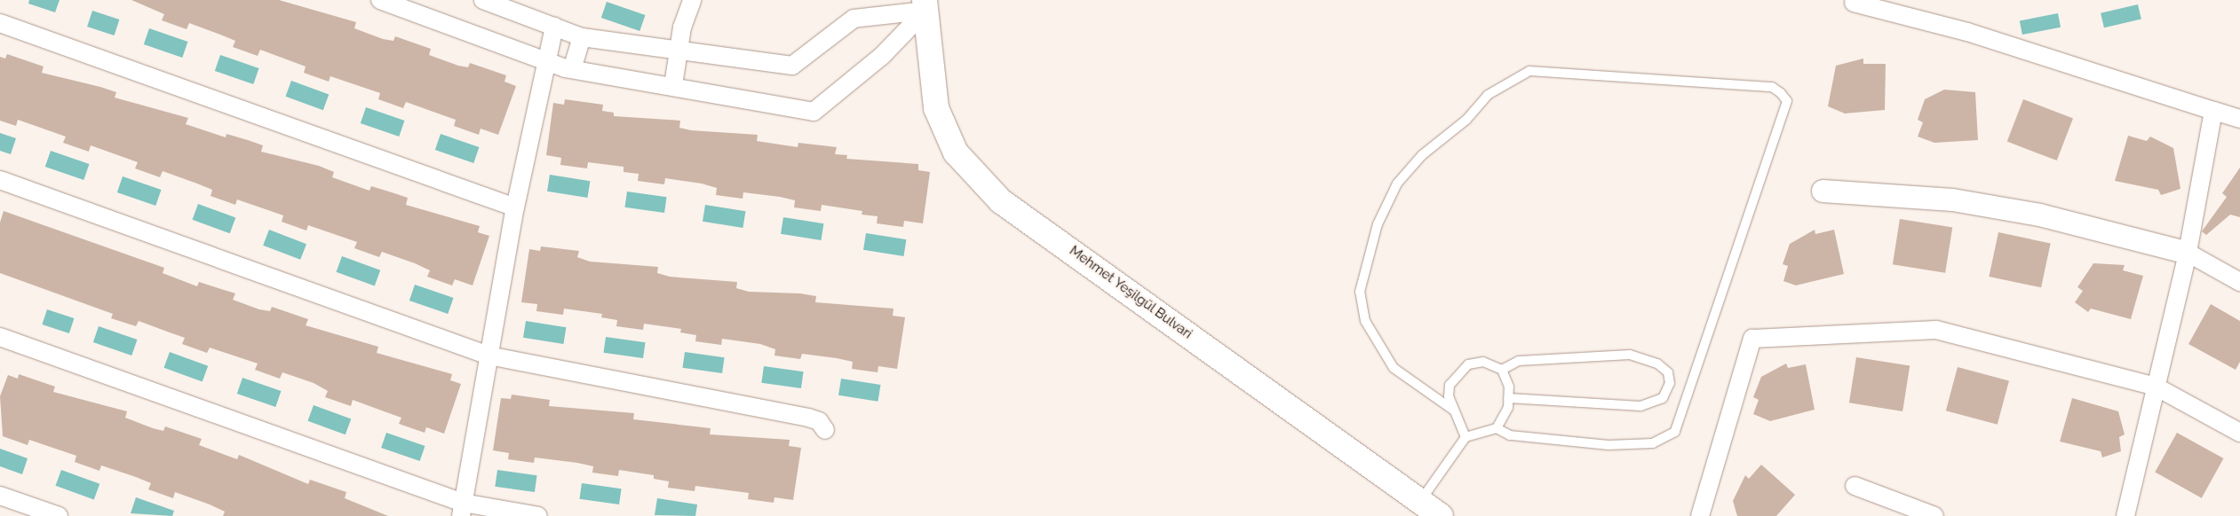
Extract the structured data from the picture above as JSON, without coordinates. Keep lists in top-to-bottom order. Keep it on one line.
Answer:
{"streets":{"main road":["Mehmet Yeşilgül Bulvari"]}}
